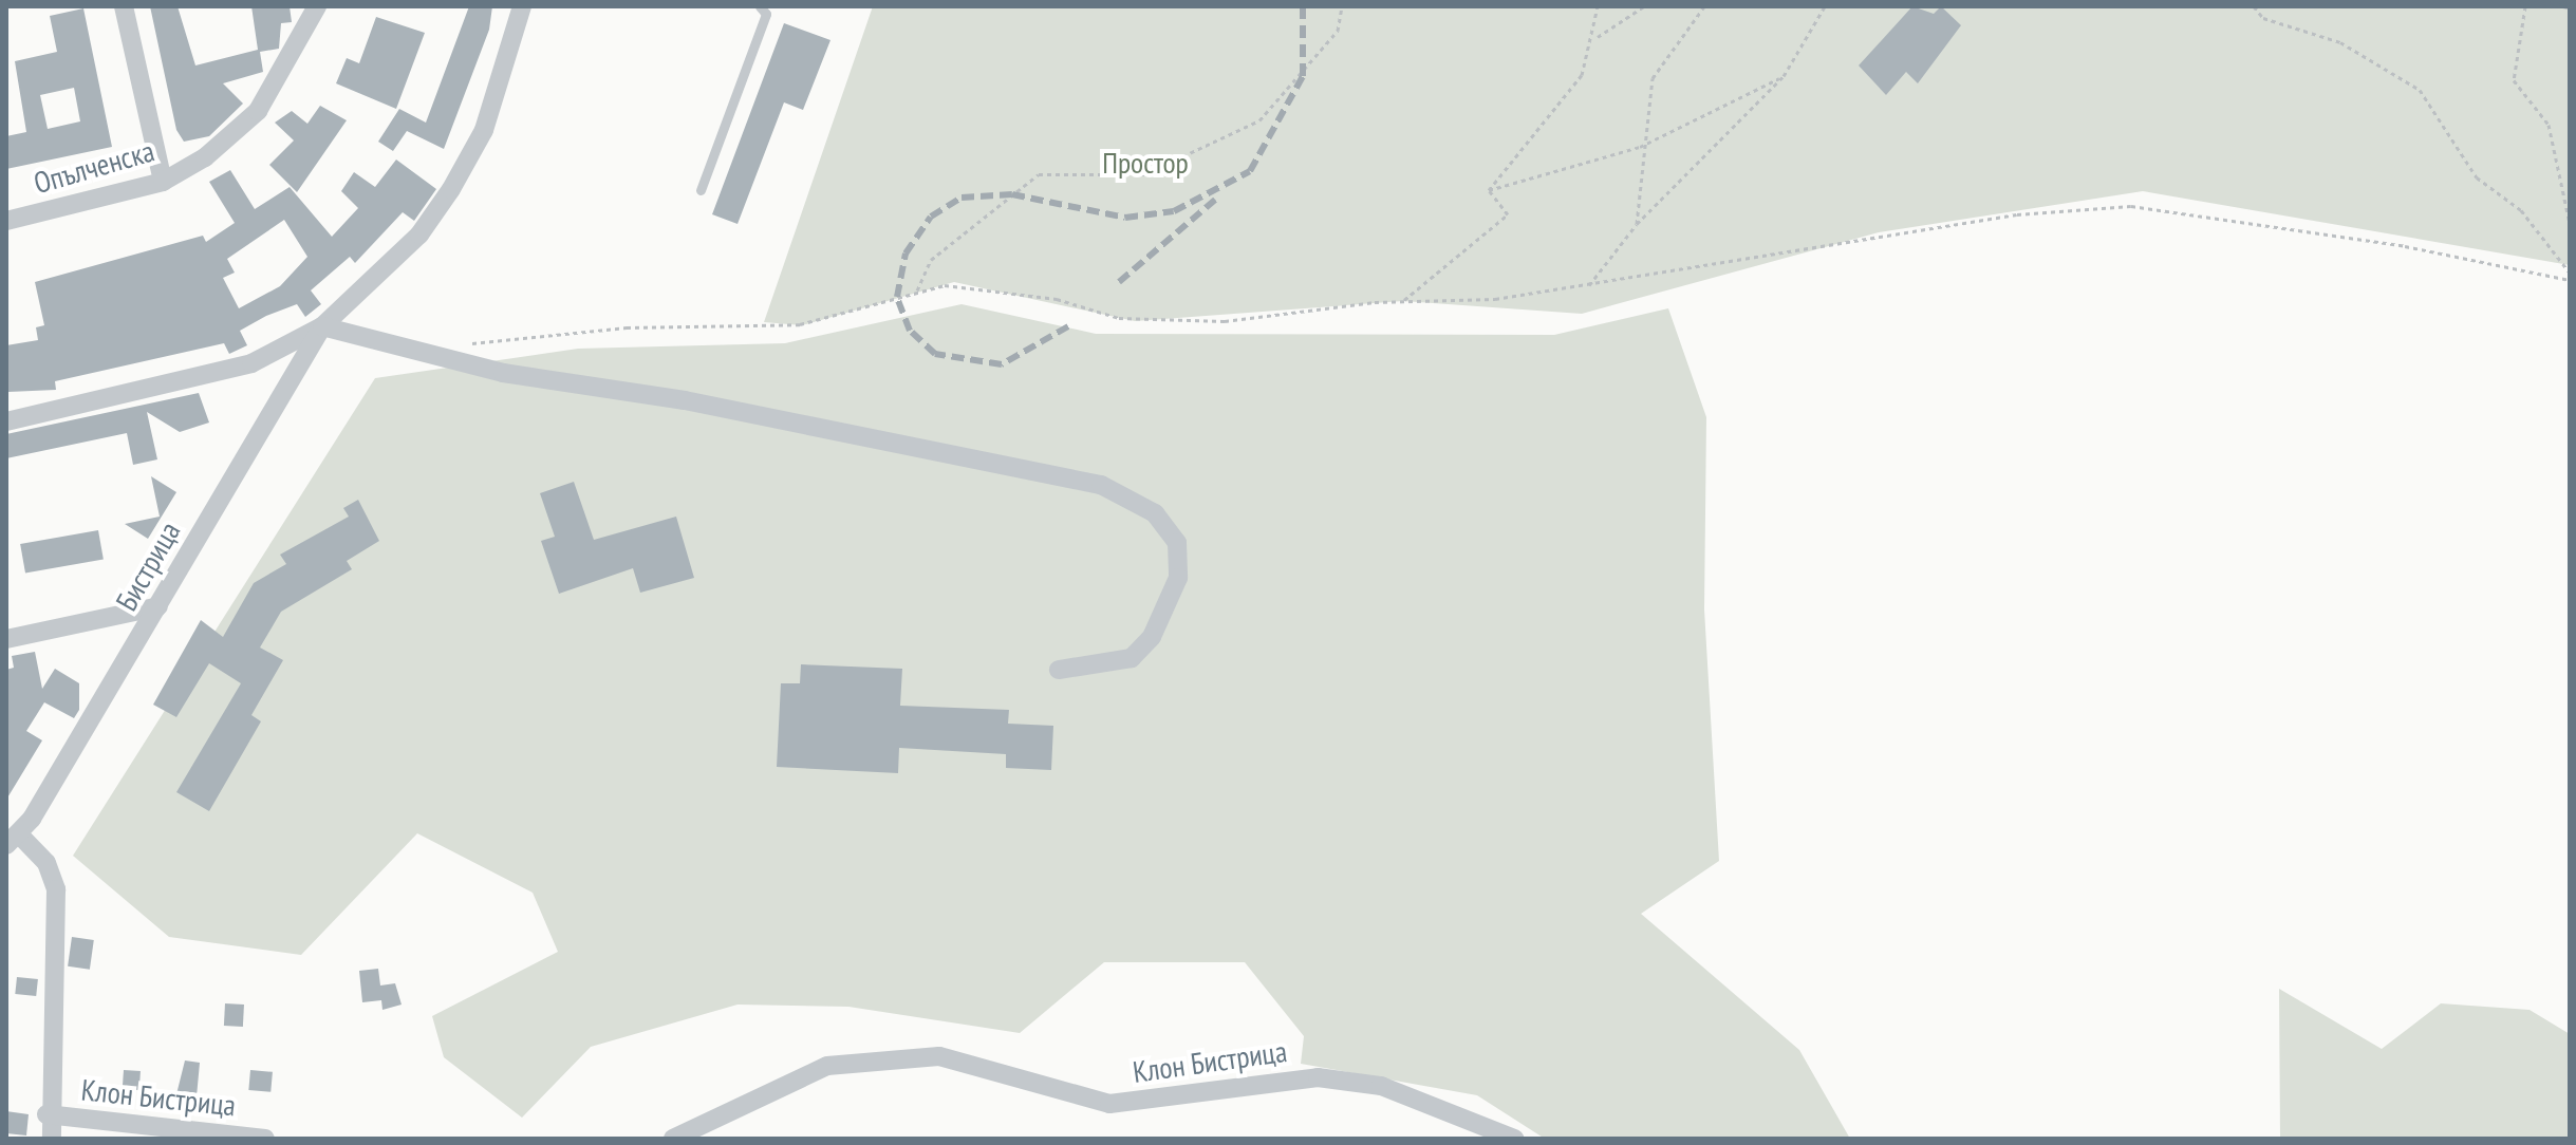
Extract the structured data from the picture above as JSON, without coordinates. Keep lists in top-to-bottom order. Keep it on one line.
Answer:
{"streets":{"street":["Опълченска","Бистрица","Клон Бистрица"]},"crossings":[["Бистрица","Клон Бистрица"]],"parks":["Простор"]}
